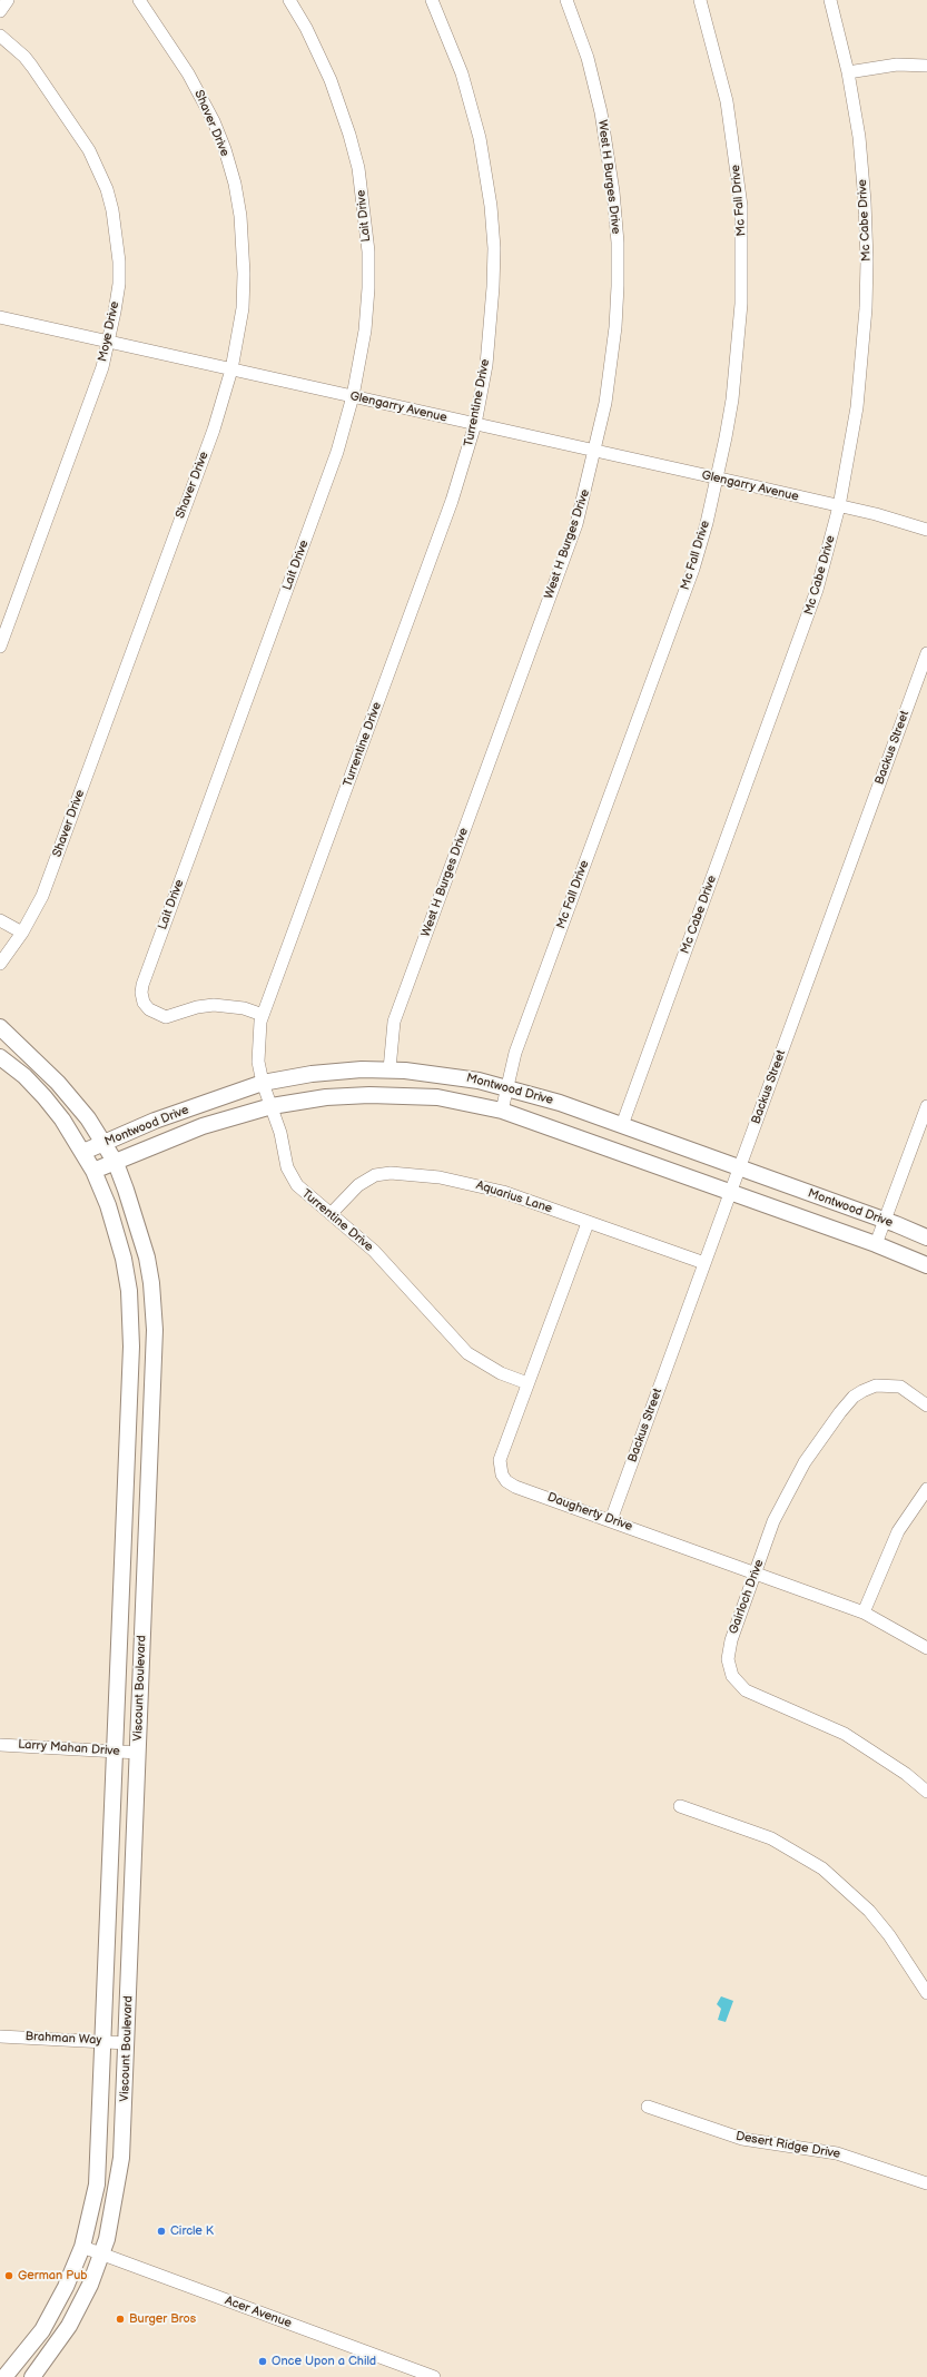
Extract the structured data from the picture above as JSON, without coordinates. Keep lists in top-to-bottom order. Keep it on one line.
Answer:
{"streets":{"main road":["Montwood Drive","Viscount Boulevard"],"street":["Shaver Drive","West H Burges Drive","Mc Fall Drive","Lait Drive","Mc Cabe Drive","Moye Drive","Turrentine Drive","Glengarry Avenue","Backus Street","Aquarius Lane","Daugherty Drive","Gairloch Drive","Larry Mahan Drive","Brahman Way","Desert Ridge Drive","Acer Avenue"]},"crossings":[["Shaver Drive","Glengarry Avenue"],["West H Burges Drive","Glengarry Avenue"],["West H Burges Drive","Montwood Drive"],["Mc Fall Drive","Glengarry Avenue"],["Mc Fall Drive","Montwood Drive"],["Lait Drive","Turrentine Drive"],["Lait Drive","Glengarry Avenue"],["Mc Cabe Drive","Glengarry Avenue"],["Mc Cabe Drive","Montwood Drive"],["Moye Drive","Glengarry Avenue"],["Turrentine Drive","Glengarry Avenue"],["Turrentine Drive","Montwood Drive"],["Turrentine Drive","Aquarius Lane"],["Turrentine Drive","Daugherty Drive"],["Backus Street","Montwood Drive"],["Backus Street","Aquarius Lane"],["Backus Street","Daugherty Drive"],["Montwood Drive","Viscount Boulevard"],["Aquarius Lane","Daugherty Drive"],["Daugherty Drive","Gairloch Drive"],["Viscount Boulevard","Larry Mahan Drive"],["Viscount Boulevard","Brahman Way"],["Viscount Boulevard","Acer Avenue"]],"places":["Circle K","German Pub","Burger Bros","Once Upon a Child"]}
